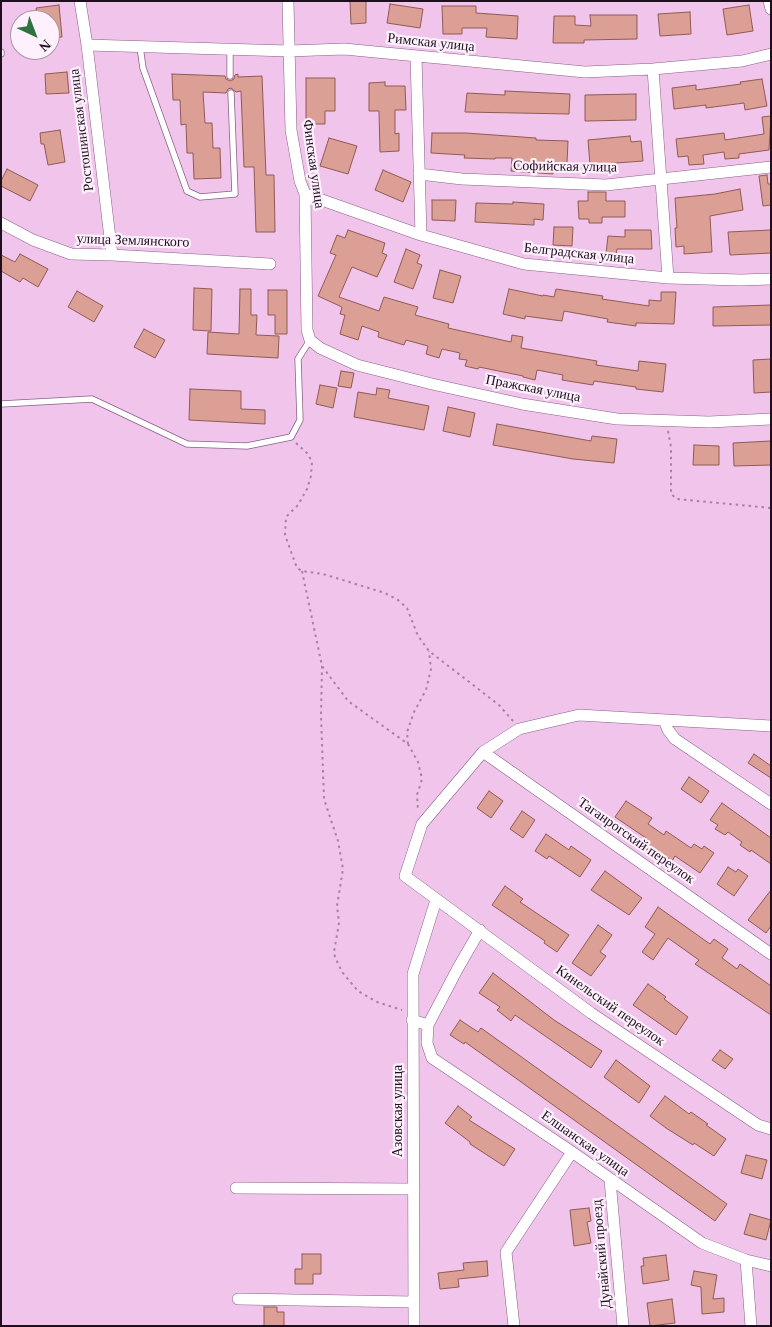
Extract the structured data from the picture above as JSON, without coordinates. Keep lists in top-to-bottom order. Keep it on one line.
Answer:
{"streets":{"street":["Римская улица","Ростошинская улица","Финская улица","Софийская улица","улица Землянского","Белградская улица","Пражская улица","Таганрогский переулок","Кинельский переулок","Азовская улица","Елшанская улица","Дунайский проезд"]},"crossings":[["Римская улица","Ростошинская улица"],["Римская улица","Финская улица"],["Ростошинская улица","улица Землянского"],["Финская улица","Белградская улица"],["Финская улица","Пражская улица"],["Кинельский переулок","Азовская улица"],["Елшанская улица","Дунайский проезд"]],"north":"bottom right"}
